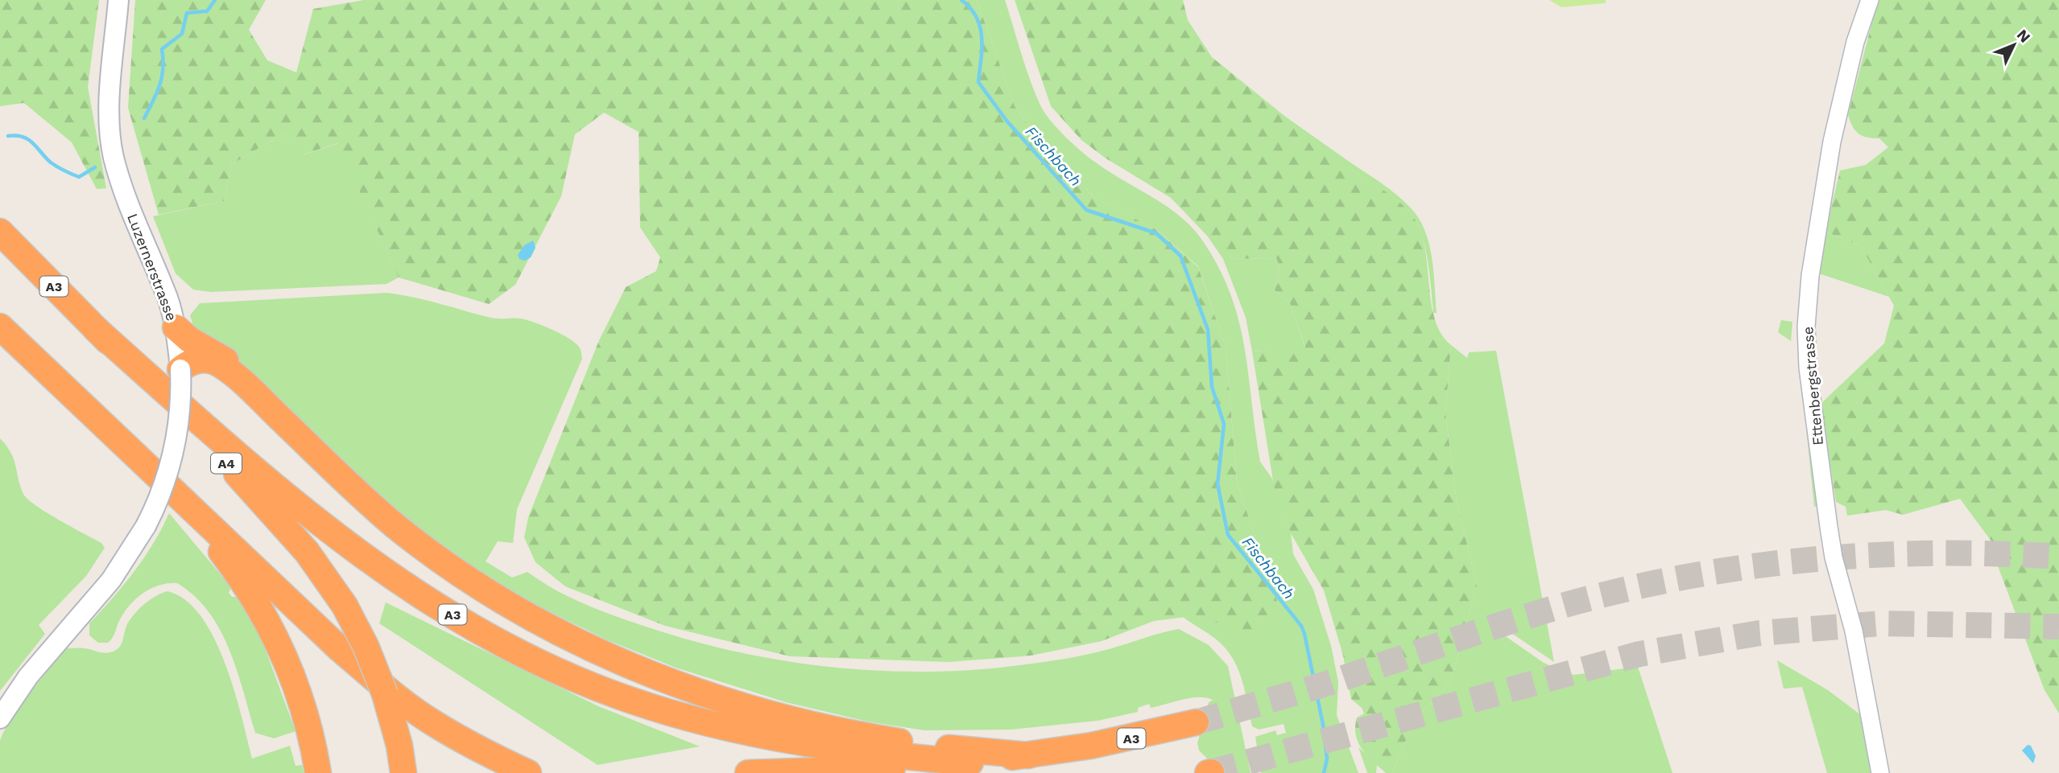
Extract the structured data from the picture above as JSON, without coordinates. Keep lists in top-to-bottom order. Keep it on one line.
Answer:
{"streets":{"highway":["A3","A4"],"main road":["Luzernerstrasse"],"street":["Ettenbergstrasse"]},"crossings":[["A3","A4"]],"water":["Fischbach"],"north":"top right"}
